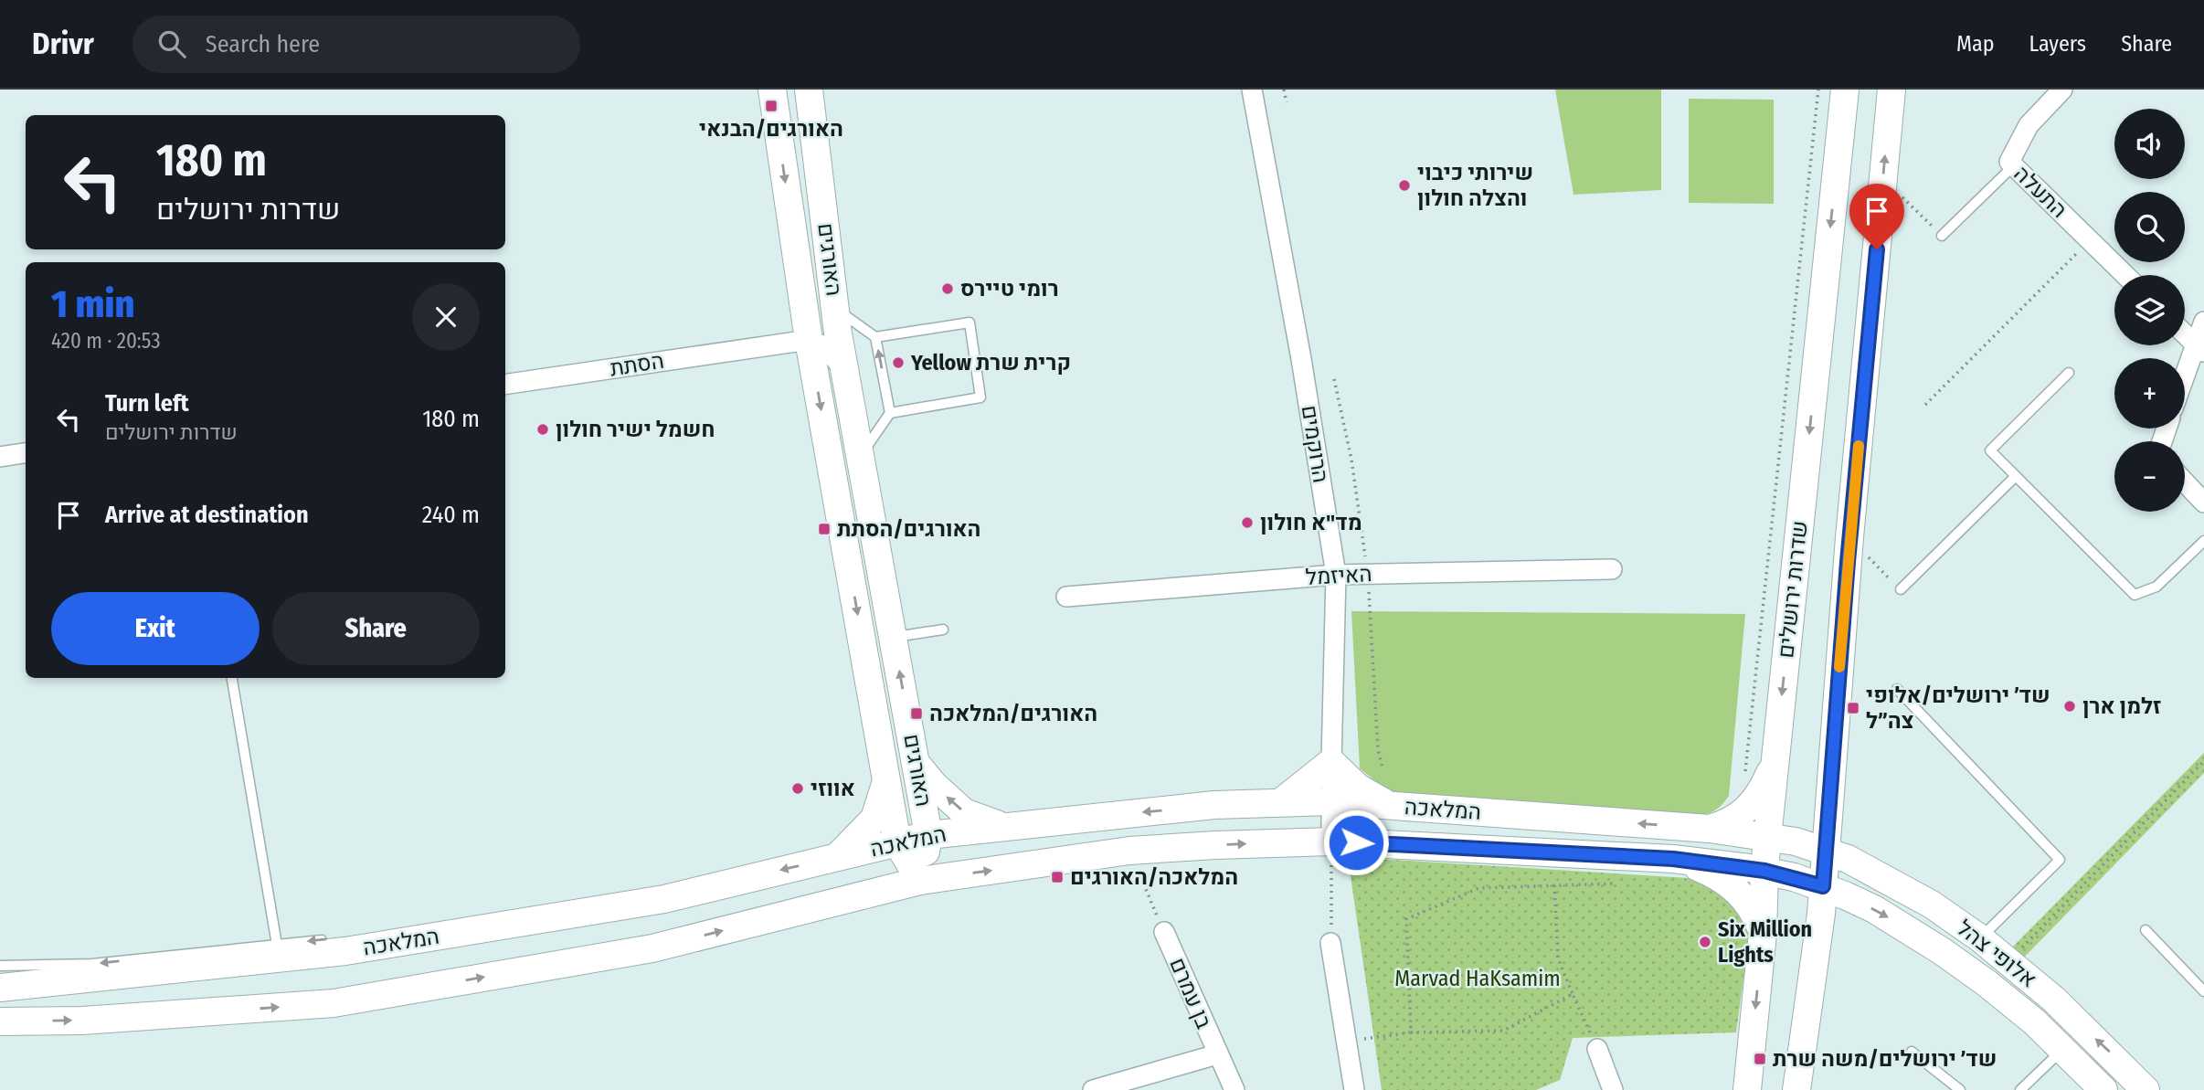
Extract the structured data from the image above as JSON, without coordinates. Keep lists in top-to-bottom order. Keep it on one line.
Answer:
{"streets":{"main road":["האורגים","שדרות ירושלים","המלאכה","אלופי צהל"],"street":["התעלה","הסתת","הרוקמים","האיזמל","בן עמרם"]},"crossings":[["האורגים","הסתת"],["האורגים","המלאכה"],["הרוקמים","האיזמל"],["הרוקמים","המלאכה"],["שדרות ירושלים","המלאכה"],["המלאכה","אלופי צהל"]],"parks":["Marvad HaKsamim"],"places":{"transit":["האורגים/הבנאי","האורגים/הסתת","שד׳ ירושלים/אלופי צה״ל","האורגים/המלאכה","המלאכה/האורגים","שד׳ ירושלים/משה שרת"],"other":["שירותי כיבוי והצלה חולון","רומי טיירס","Yellow קרית שרת","חשמל ישיר חולון","מד\"א חולון","זלמן ארן","אווזי","Six Million Lights"]},"page":{"header":"Drivr","search":"Search here","nav":["Map","Layers","Share"],"map_buttons":["+","−"],"turn":["180 m","שדרות ירושלים"],"heading":["1 min","420 m · 20:53"],"list":[{"name":"Turn left","note":"שדרות ירושלים","value":"180 m"},{"name":"Arrive at destination","value":"240 m"}],"buttons":["Exit","Share"]}}
